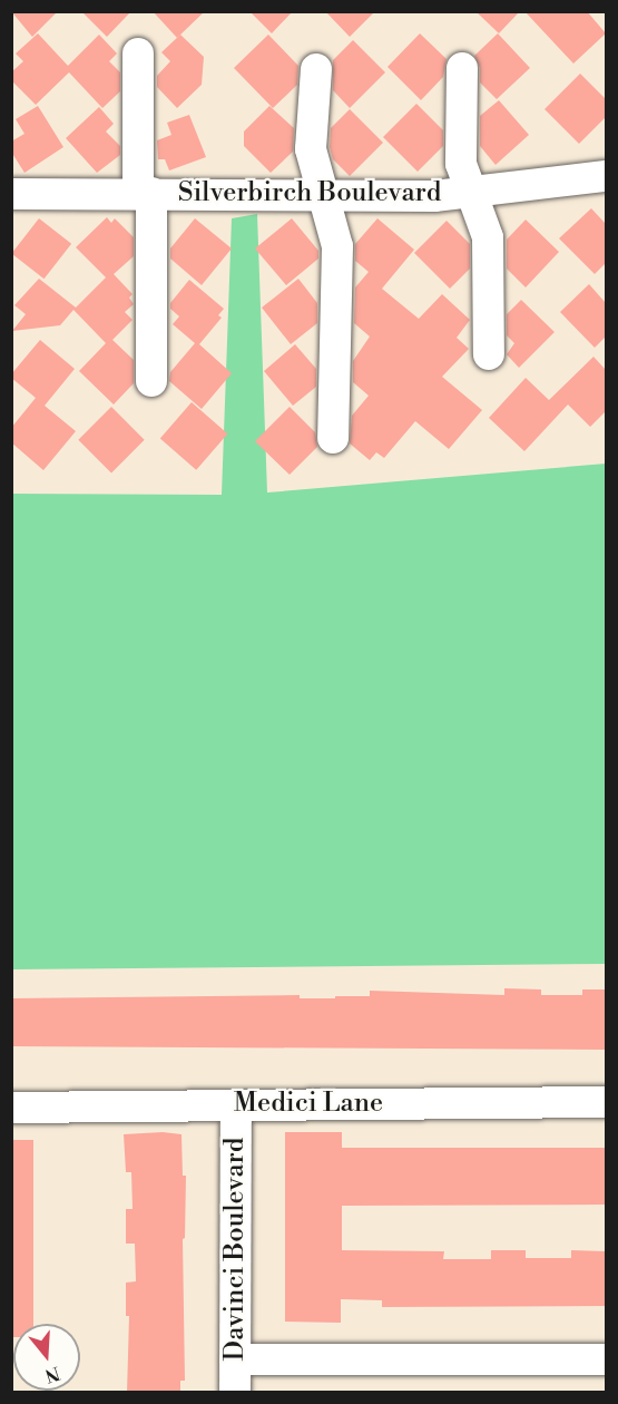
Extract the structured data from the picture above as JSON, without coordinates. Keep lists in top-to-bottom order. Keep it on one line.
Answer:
{"streets":{"street":["Silverbirch Boulevard","Medici Lane","Davinci Boulevard"]},"crossings":[["Medici Lane","Davinci Boulevard"]],"north":"bottom"}
